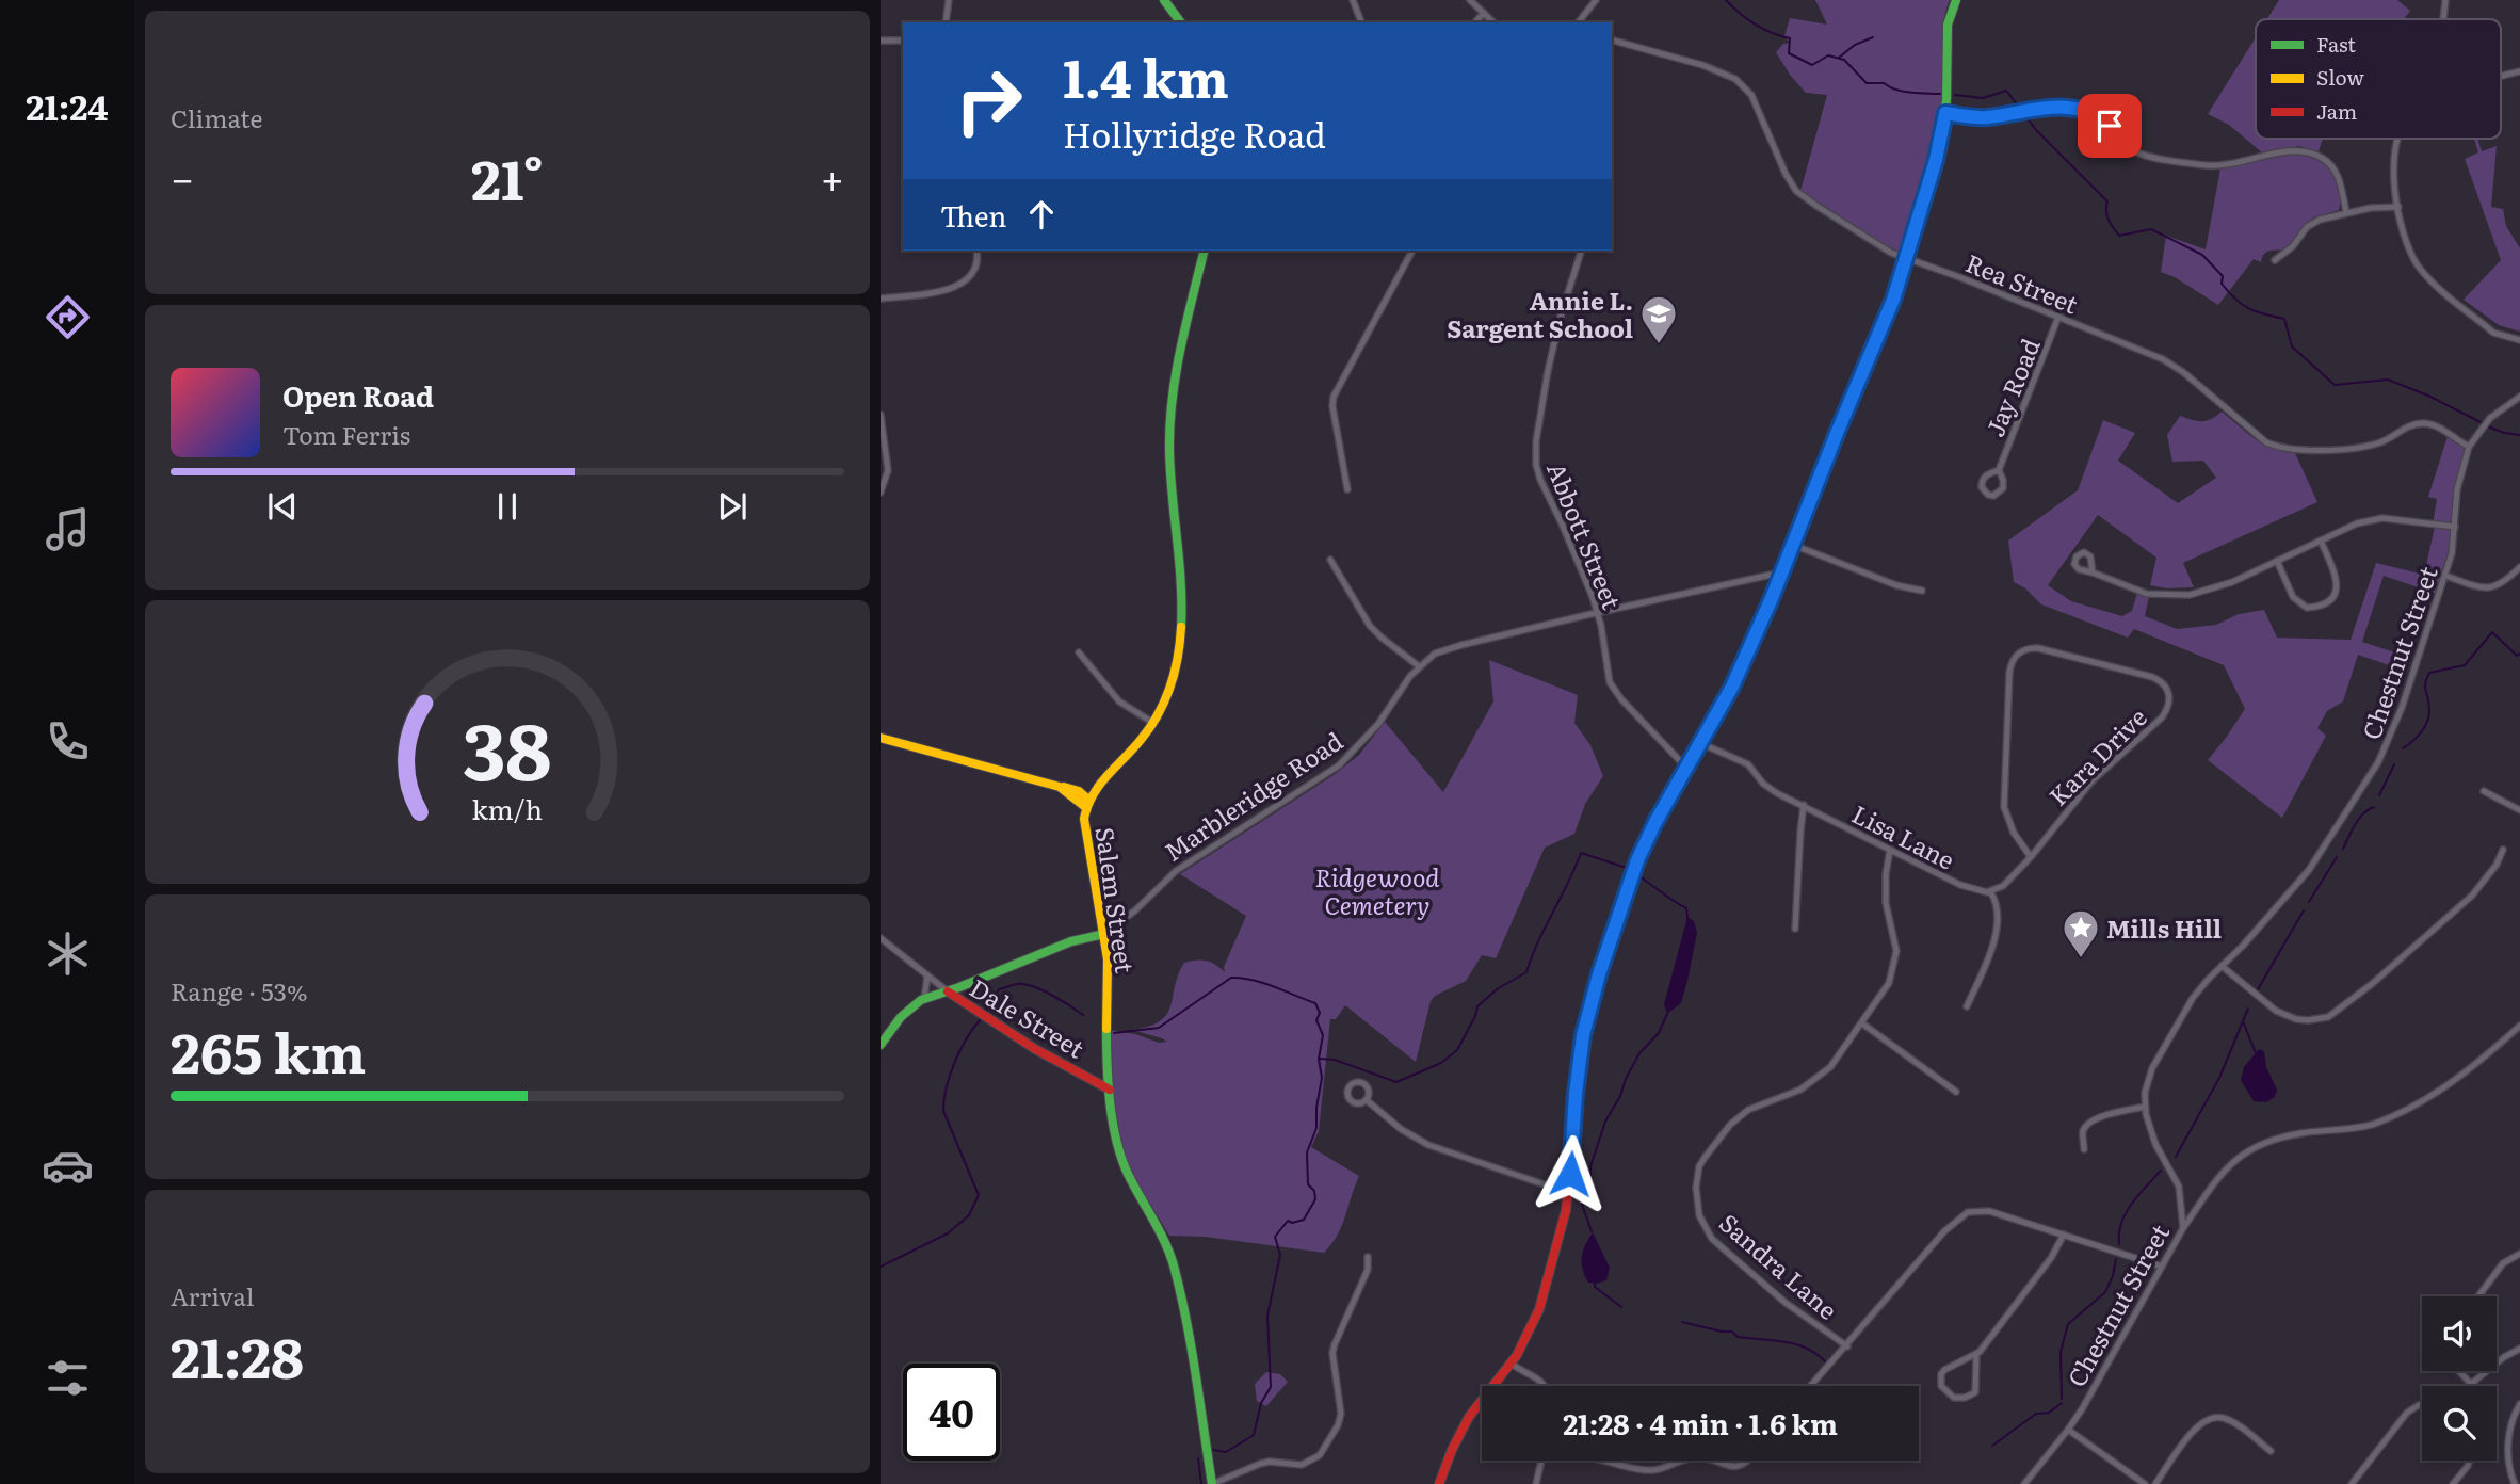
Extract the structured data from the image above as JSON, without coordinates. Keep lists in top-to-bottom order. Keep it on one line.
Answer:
{"streets":{"street":["Rea Street","Jay Road","Abbott Street","Chestnut Street","Kara Drive","Marbleridge Road","Lisa Lane","Salem Street","Dale Street","Sandra Lane"]},"crossings":[["Rea Street","Jay Road"],["Rea Street","Chestnut Street"],["Abbott Street","Marbleridge Road"],["Kara Drive","Lisa Lane"],["Marbleridge Road","Salem Street"],["Marbleridge Road","Dale Street"],["Lisa Lane","Sandra Lane"],["Salem Street","Dale Street"]],"parks":["Ridgewood Cemetery"],"places":{"school or university":["Annie L. Sargent School"],"place":["Mills Hill"]},"legend":["Fast","Slow","Jam"],"page":{"tabs":"21:24","tile":["Climate",["Range · 53%","265 km"],["Arrival","21:28"]],"turn":["1.4 km","Hollyridge Road"],"heat":["−","21°","+"],"then":"Then","song":["Open Road","Tom Ferris"],"limit":"40","trip":"21:28 · 4 min · 1.6 km","gauge":["38","km/h"]}}
